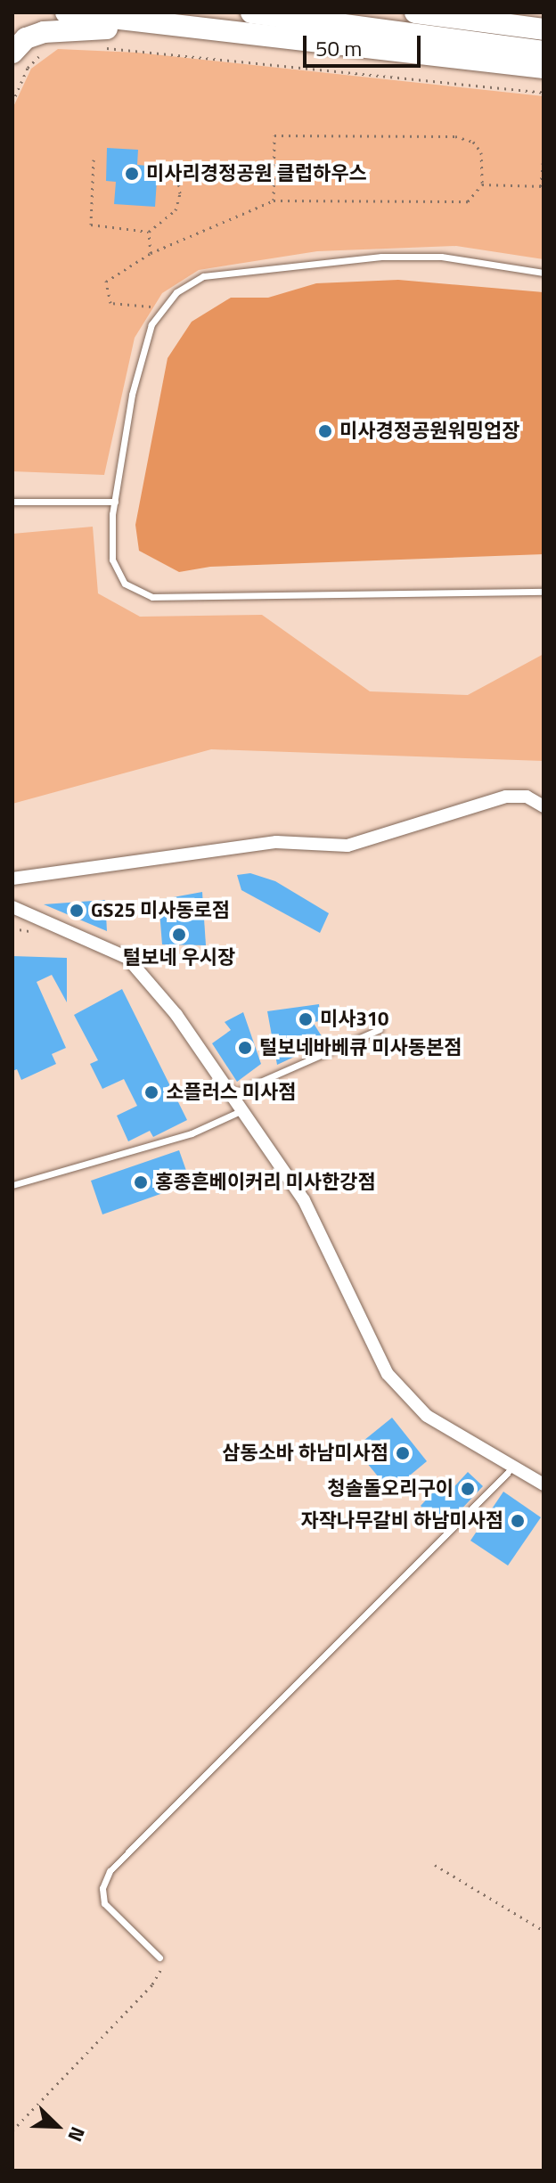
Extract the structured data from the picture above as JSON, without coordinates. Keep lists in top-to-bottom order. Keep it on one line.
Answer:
{"places":["미사리경정공원 클럽하우스","미사경정공원워밍업장","GS25 미사동로점","털보네 우시장","미사310","털보네바베큐 미사동본점","소플러스 미사점","홍종흔베이커리 미사한강점","삼동소바 하남미사점","청솔돌오리구이","자작나무갈비 하남미사점"],"scale_bar":"50 m","north":"bottom right"}
